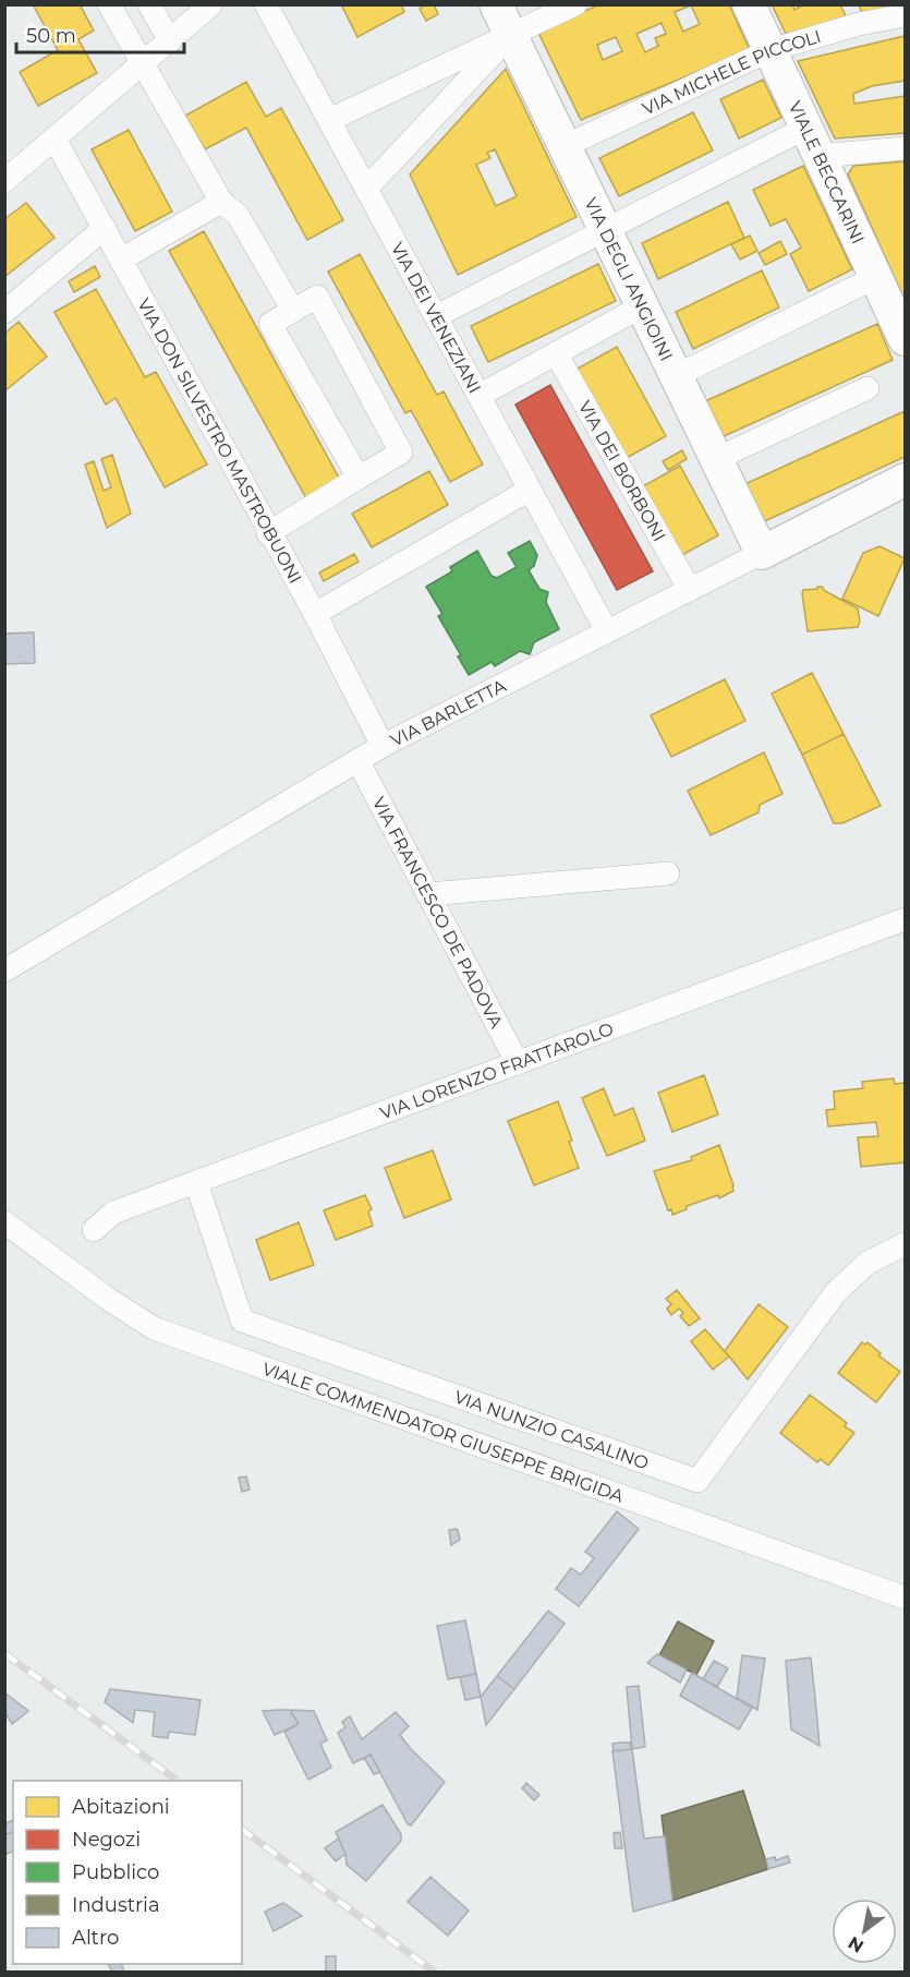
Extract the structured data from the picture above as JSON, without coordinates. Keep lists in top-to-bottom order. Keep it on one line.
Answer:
{"streets":{"street":["VIA MICHELE PICCOLI","VIALE BECCARINI","VIA DEGLI ANGIOINI","VIA DEI VENEZIANI","VIA DON SILVESTRO MASTROBUONI","VIA DEI BORBONI","VIA BARLETTA","VIA FRANCESCO DE PADOVA","VIA LORENZO FRATTAROLO","VIA NUNZIO CASALINO","VIALE COMMENDATOR GIUSEPPE BRIGIDA"]},"crossings":[["VIA MICHELE PICCOLI","VIALE BECCARINI"],["VIA MICHELE PICCOLI","VIA DEGLI ANGIOINI"],["VIA DEGLI ANGIOINI","VIA BARLETTA"],["VIA DEI VENEZIANI","VIA BARLETTA"],["VIA DON SILVESTRO MASTROBUONI","VIA BARLETTA"],["VIA DEI BORBONI","VIA BARLETTA"],["VIA BARLETTA","VIA FRANCESCO DE PADOVA"],["VIA FRANCESCO DE PADOVA","VIA LORENZO FRATTAROLO"],["VIA LORENZO FRATTAROLO","VIA NUNZIO CASALINO"]],"legend":["Abitazioni","Negozi","Pubblico","Industria","Altro"],"scale_bar":"50 m","north":"bottom left"}
